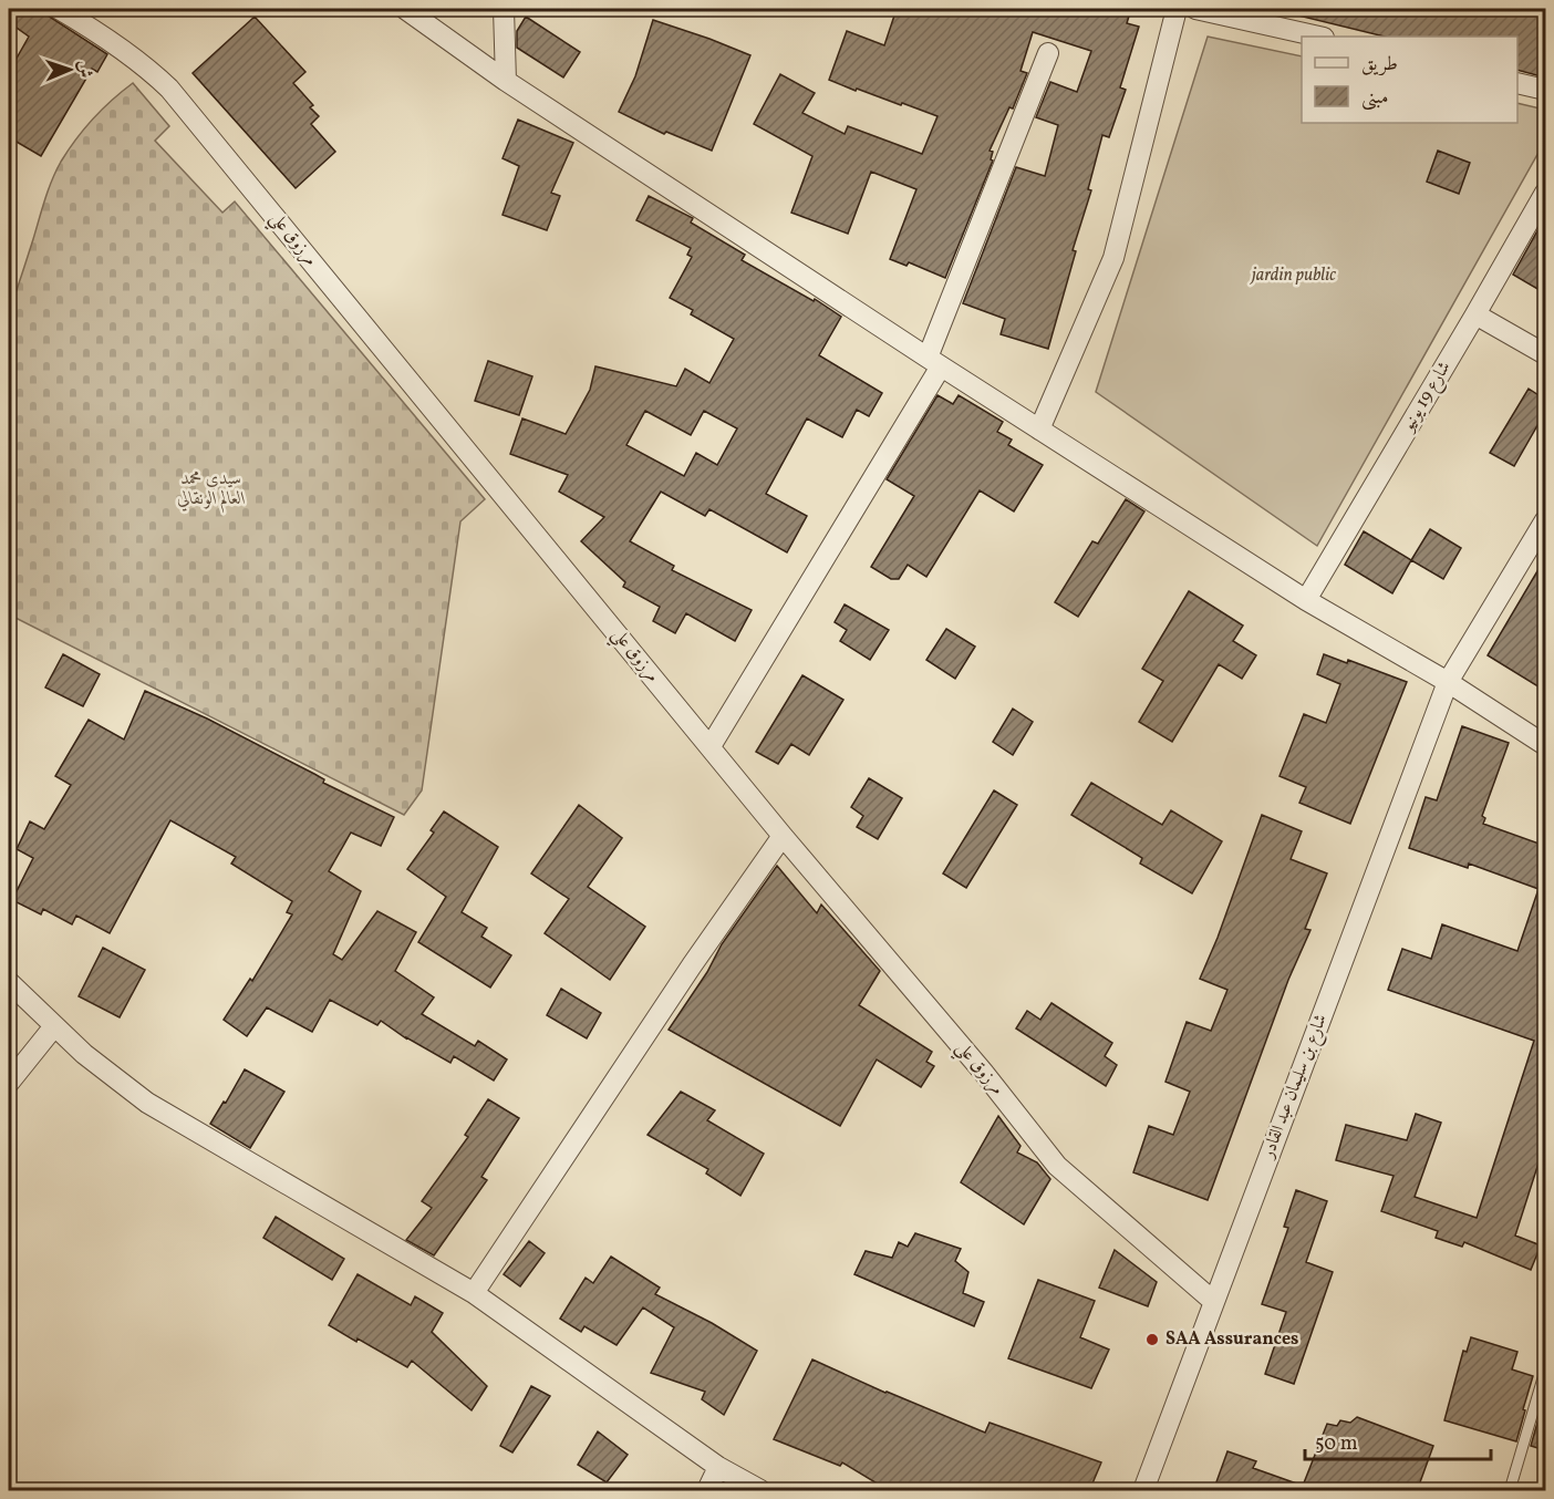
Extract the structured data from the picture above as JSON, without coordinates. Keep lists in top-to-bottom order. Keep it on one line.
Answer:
{"streets":{"street":["مرزوق علي","شارع 19 يونيو","شارع بن سليمان عبد القادر"]},"crossings":[["مرزوق علي","شارع بن سليمان عبد القادر"]],"parks":["jardin public","سيدي محمد العالم الونقالي"],"places":["SAA Assurances"],"legend":["طريق","مبنى"],"scale_bar":"50 m","north":"right"}
